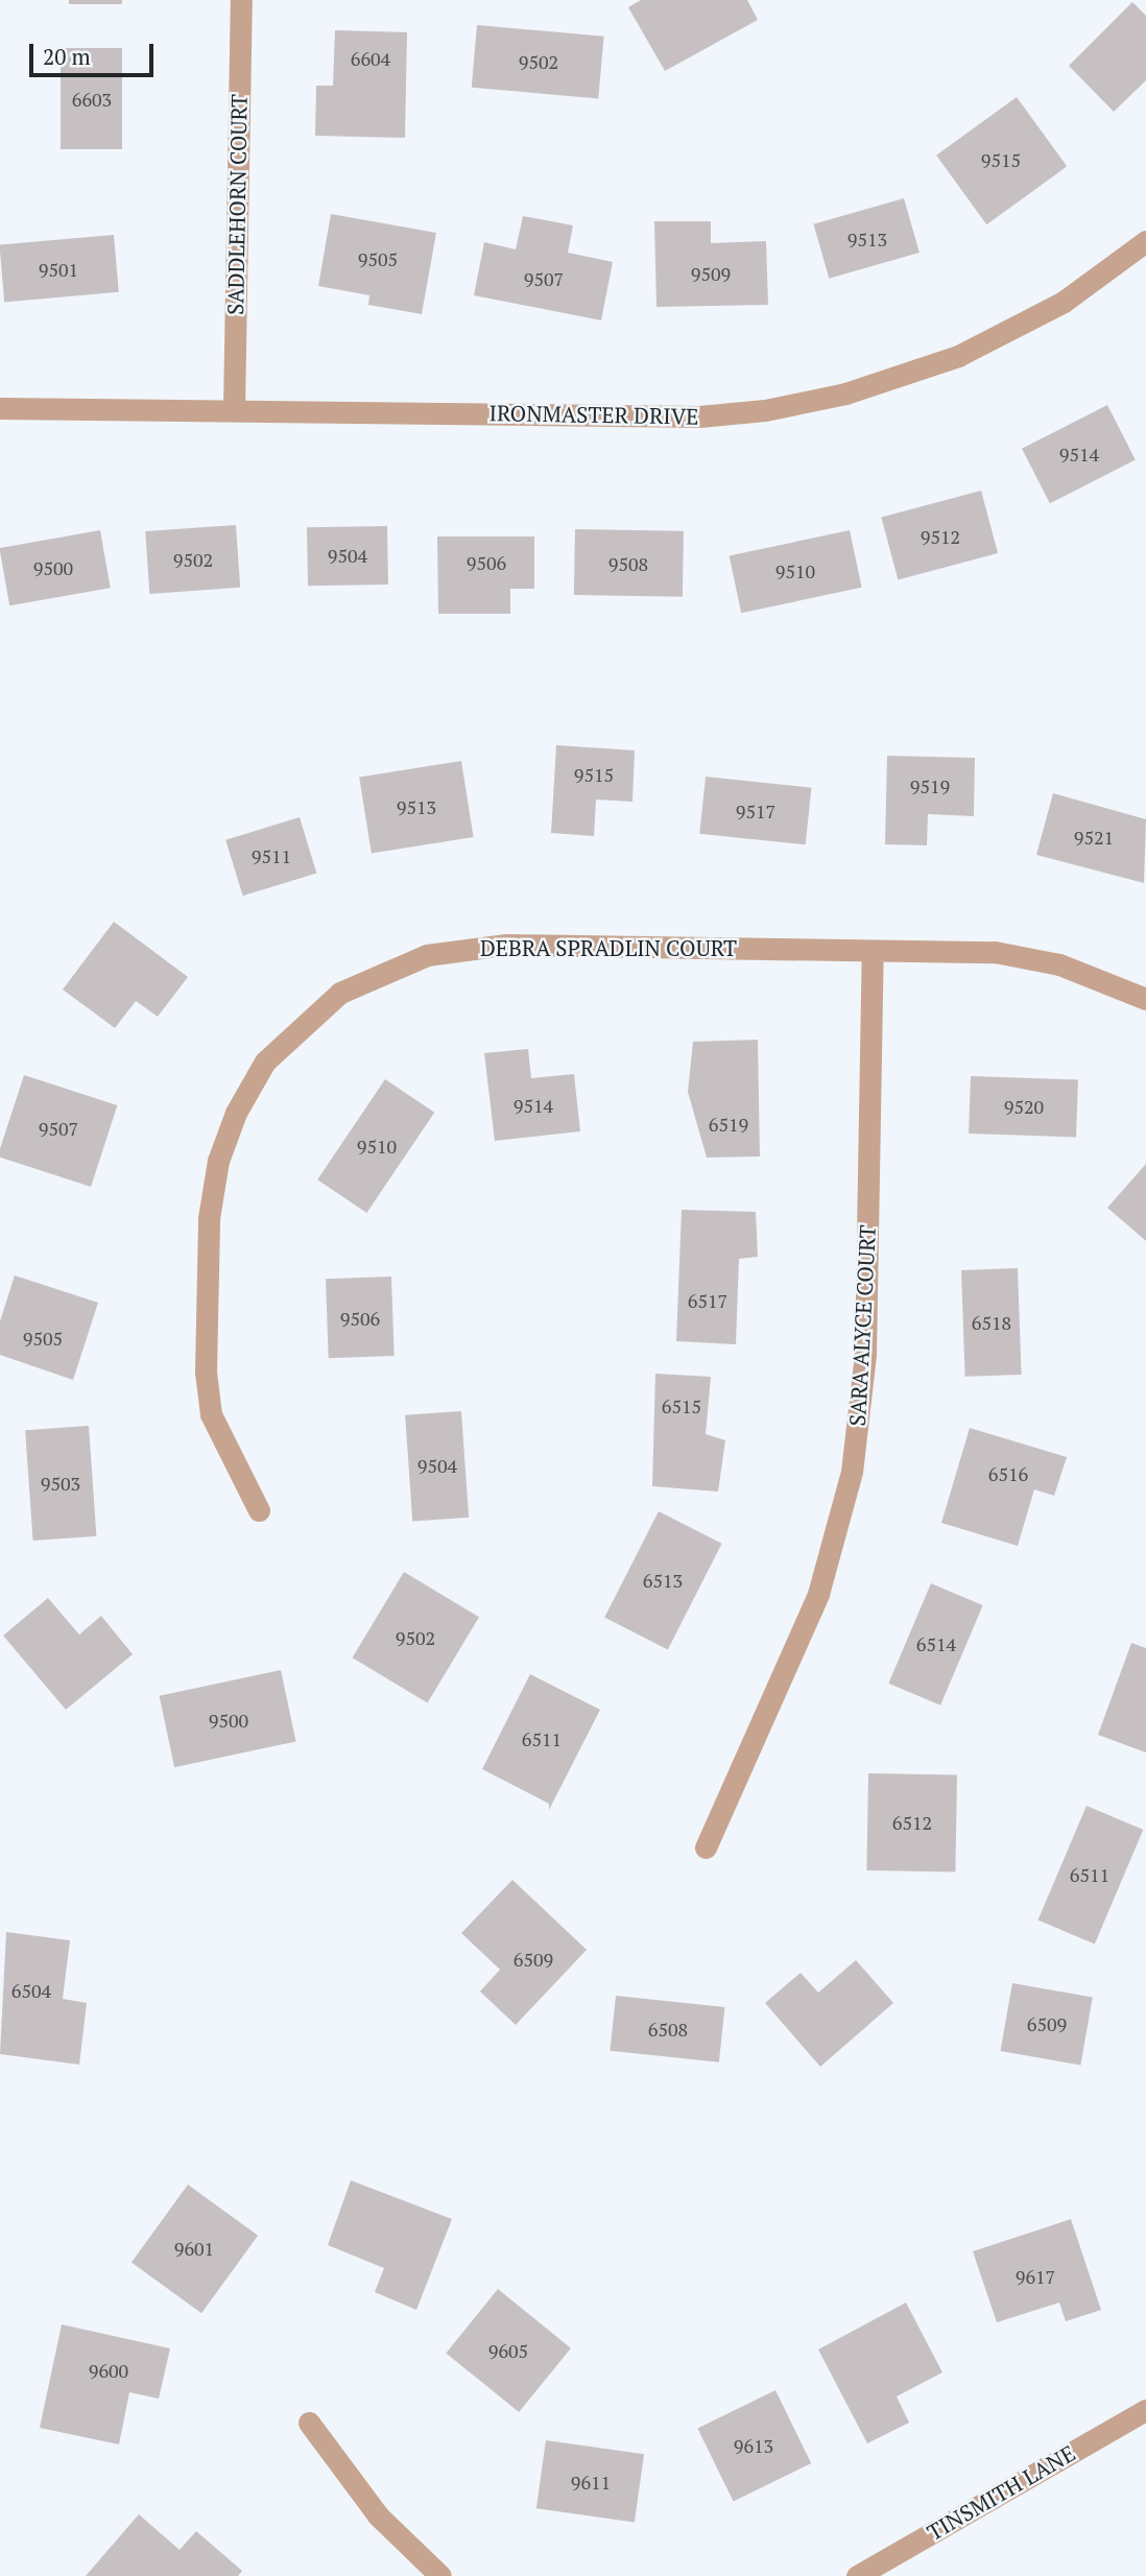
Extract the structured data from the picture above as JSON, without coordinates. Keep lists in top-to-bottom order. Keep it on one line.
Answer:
{"streets":{"street":["SADDLEHORN COURT","IRONMASTER DRIVE","DEBRA SPRADLIN COURT","SARA ALYCE COURT","TINSMITH LANE"]},"crossings":[["SADDLEHORN COURT","IRONMASTER DRIVE"],["DEBRA SPRADLIN COURT","SARA ALYCE COURT"]],"house_numbers":["6604","9502","6603","9515","9513","9505","9501","9509","9507","9514","9512","9504","9502","9506","9508","9500","9510","9515","9519","9513","9517","9521","9511","9514","9520","6519","9507","9510","6517","9506","6518","9505","6515","9504","6516","9503","6513","9502","6514","9500","6511","6512","6511","6509","6504","6509","6508","9601","9617","9605","9600","9613","9611"],"scale_bar":"20 m"}
